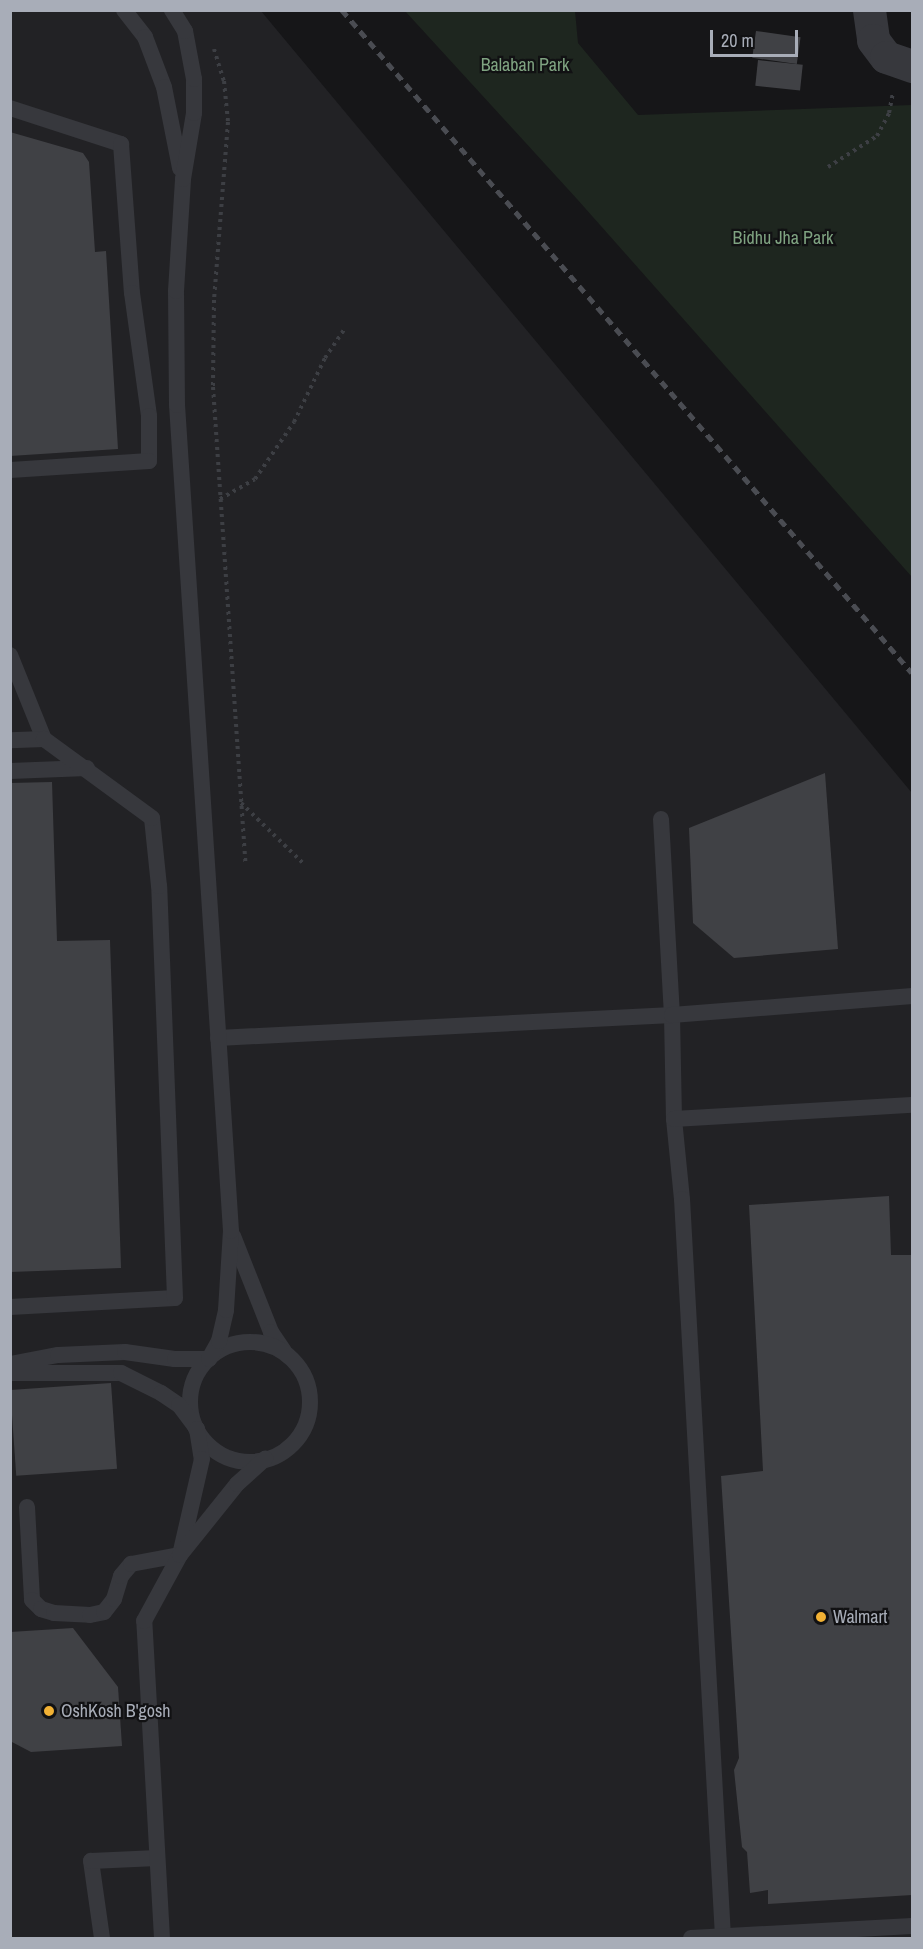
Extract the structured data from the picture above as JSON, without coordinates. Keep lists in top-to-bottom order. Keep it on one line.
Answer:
{"parks":["Balaban Park","Bidhu Jha Park"],"places":["Walmart","OshKosh B'gosh"],"scale_bar":"20 m"}
